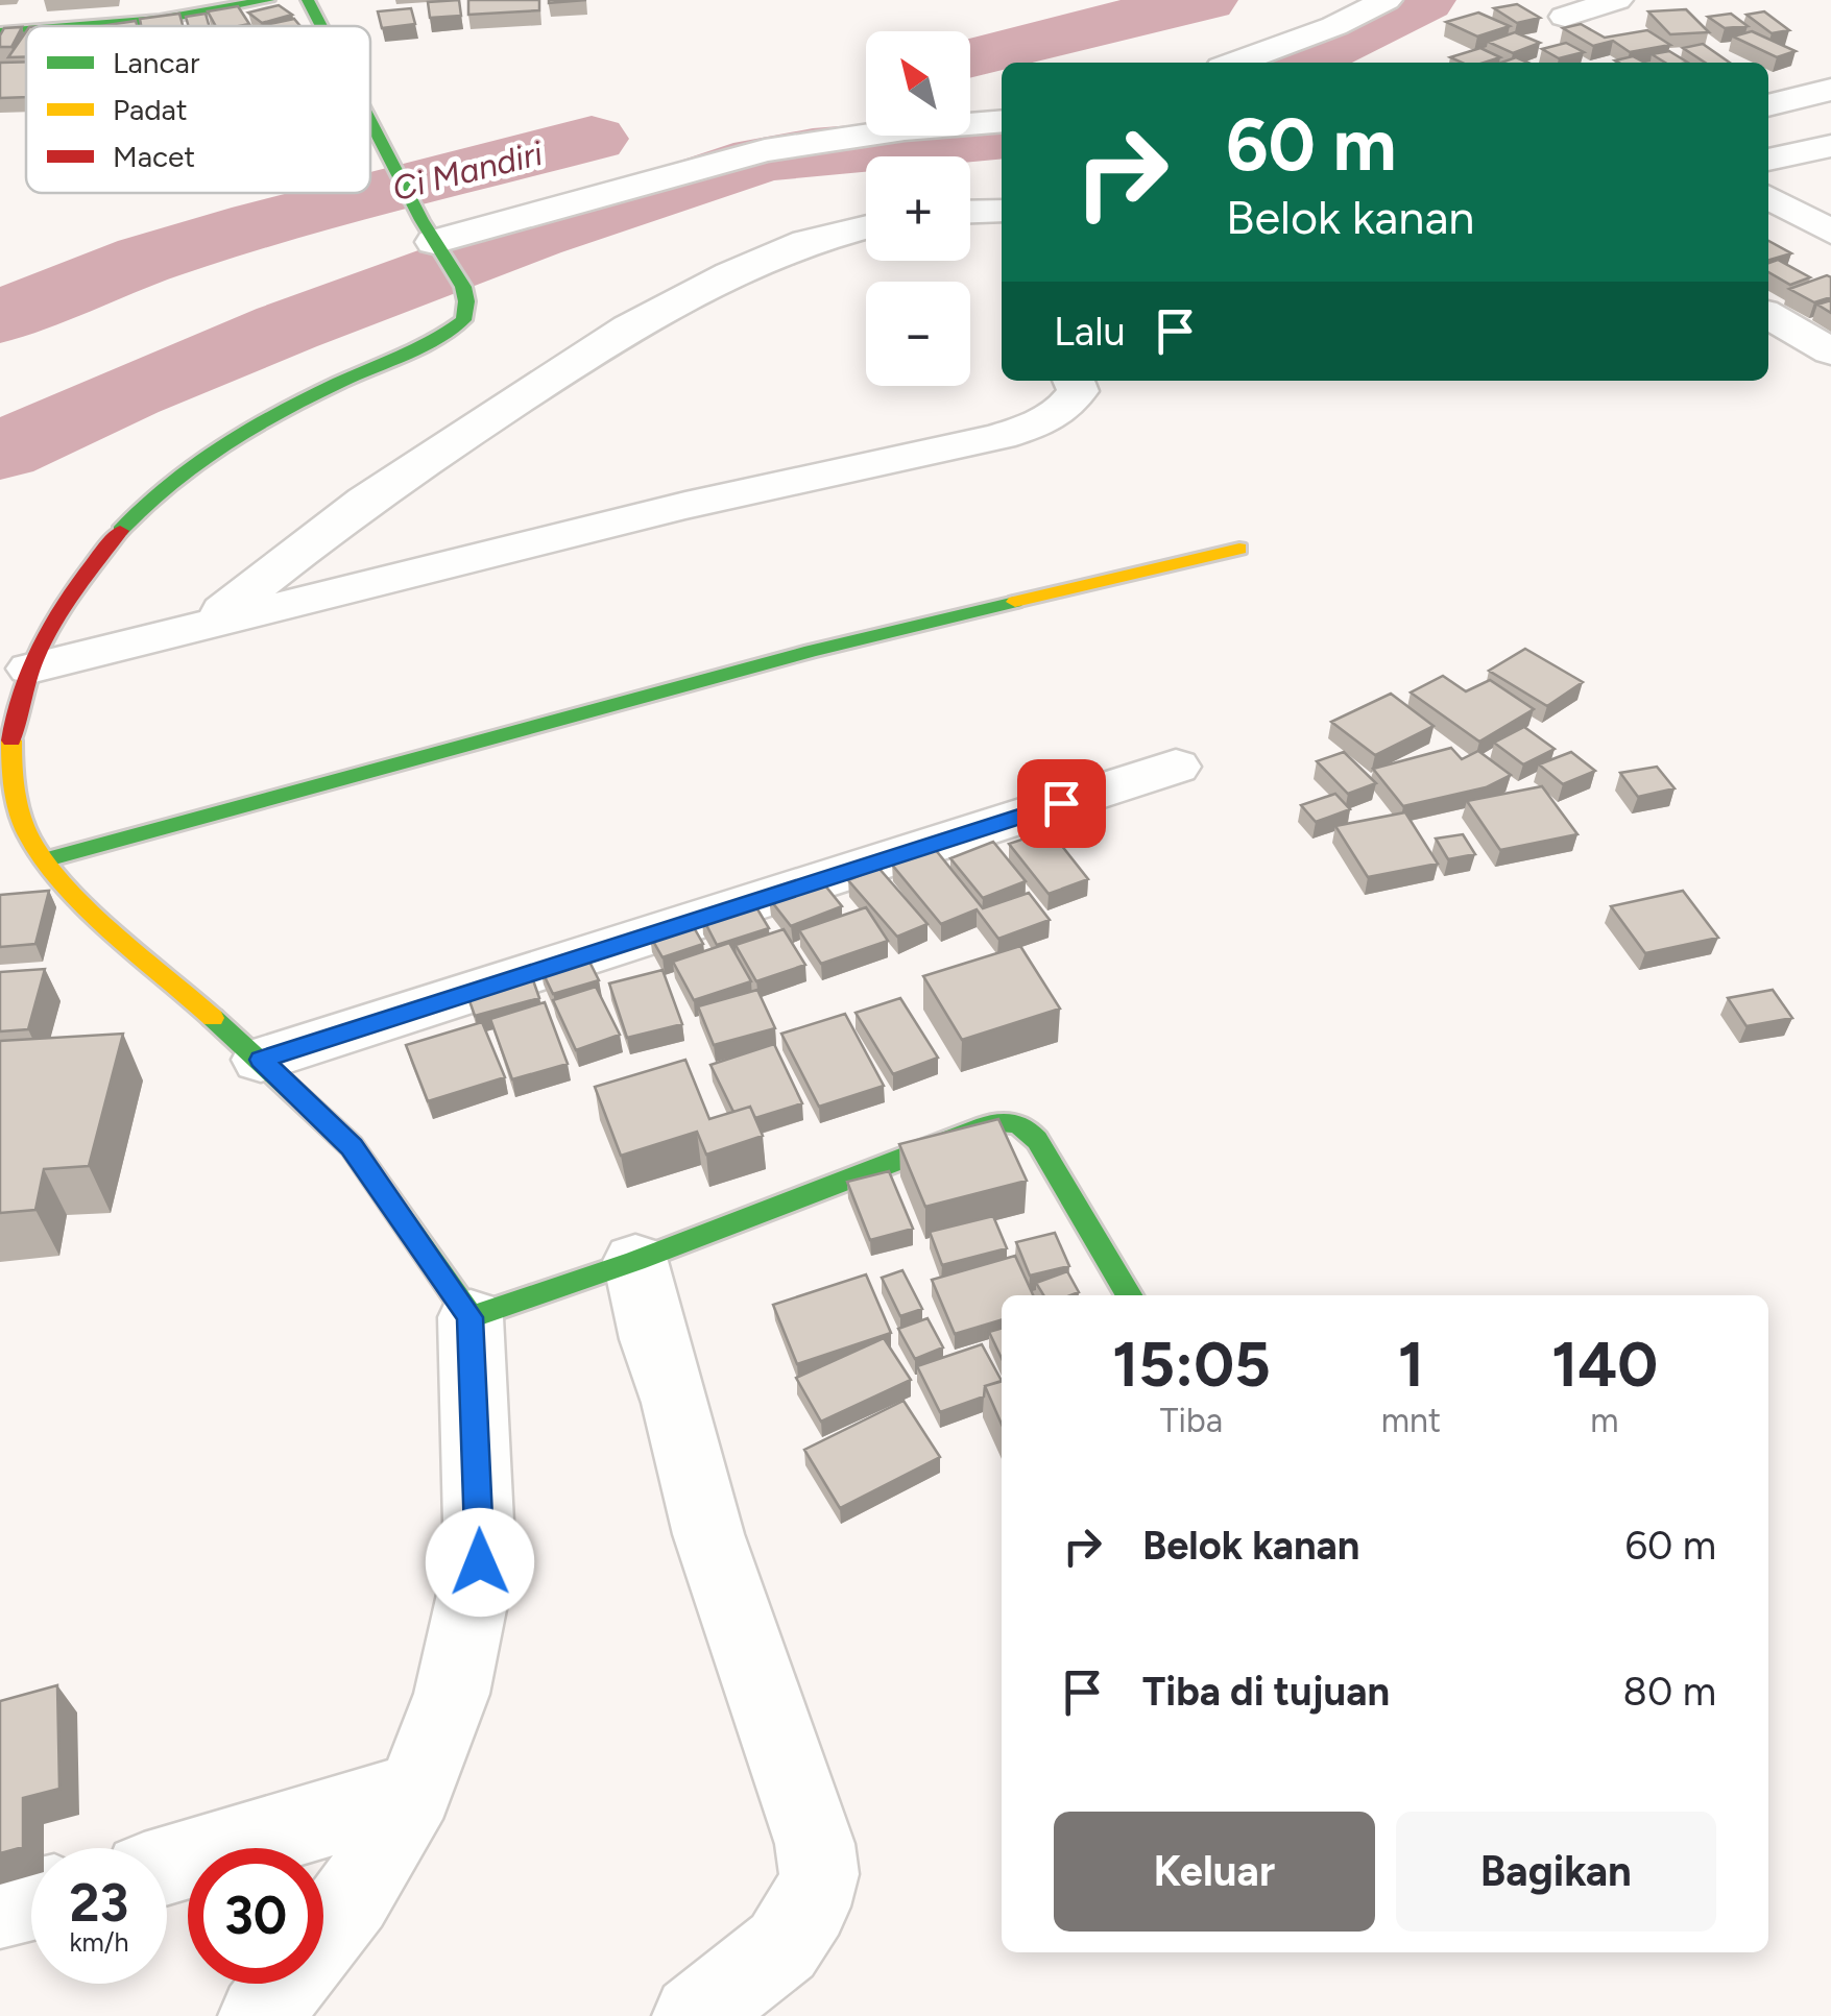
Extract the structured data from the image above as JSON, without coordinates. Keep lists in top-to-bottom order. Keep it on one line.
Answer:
{"water":["Ci Mandiri"],"legend":["Lancar","Padat","Macet"],"north":"top left","page":{"map_buttons":["+","−"],"turn":["60 m","Belok kanan"],"then":"Lalu","eta":["15:05","Tiba","1","mnt","140","m"],"list":[{"name":"Belok kanan","value":"60 m"},{"name":"Tiba di tujuan","value":"80 m"}],"buttons":["Keluar","Bagikan"],"speed":"23 km/h","limit":"30"}}
